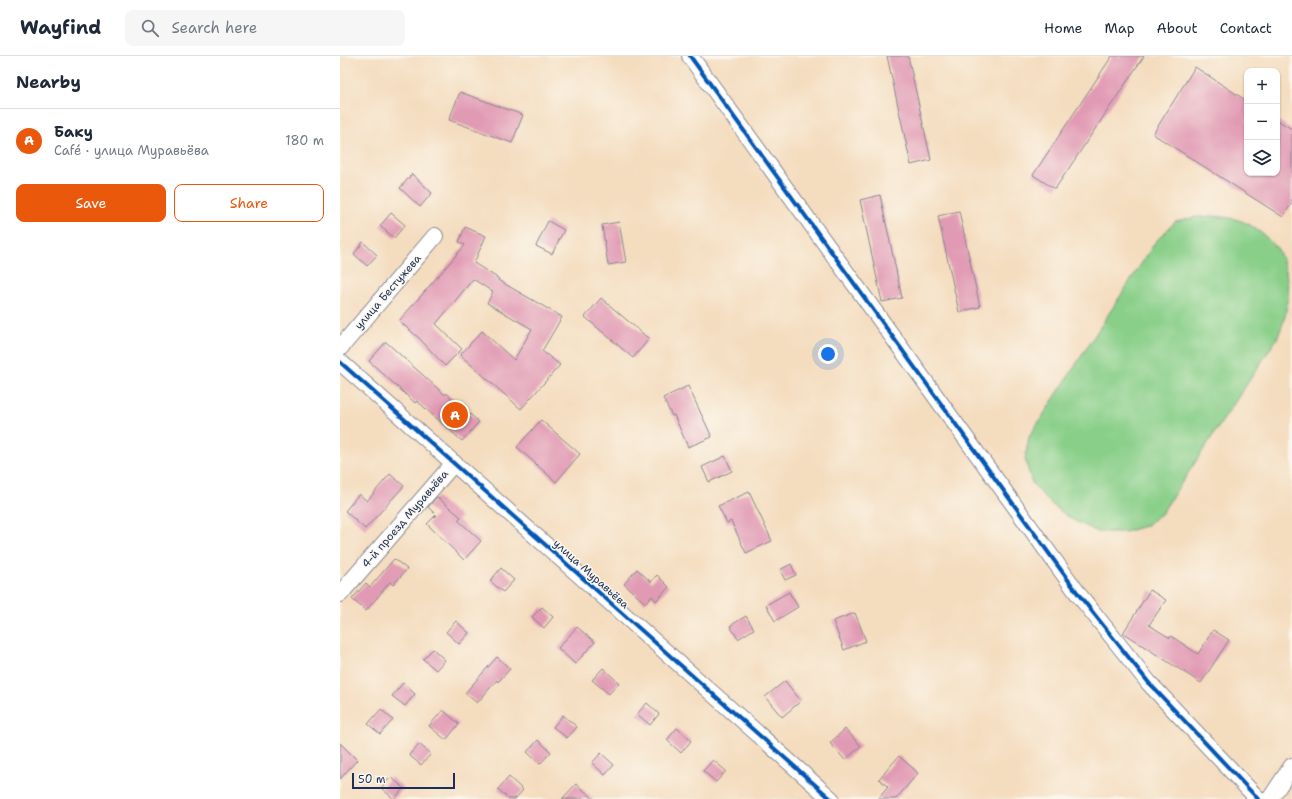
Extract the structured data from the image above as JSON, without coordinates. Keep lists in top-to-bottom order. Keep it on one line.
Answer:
{"streets":{"street":["улица Бестужева","4-й проезд Муравьёва","улица Муравьёва"]},"crossings":[["4-й проезд Муравьёва","улица Муравьёва"]],"scale_bar":"50 m","page":{"header":"Wayfind","search":"Search here","nav":["Home","Map","About","Contact"],"heading":"Nearby","map_buttons":["+","−"],"list":[{"mark":"A","name":"Баку","note":"Café · улица Муравьёва","value":"180 m"}],"buttons":["Save","Share"],"pins":"A","scale":"50 m"}}
